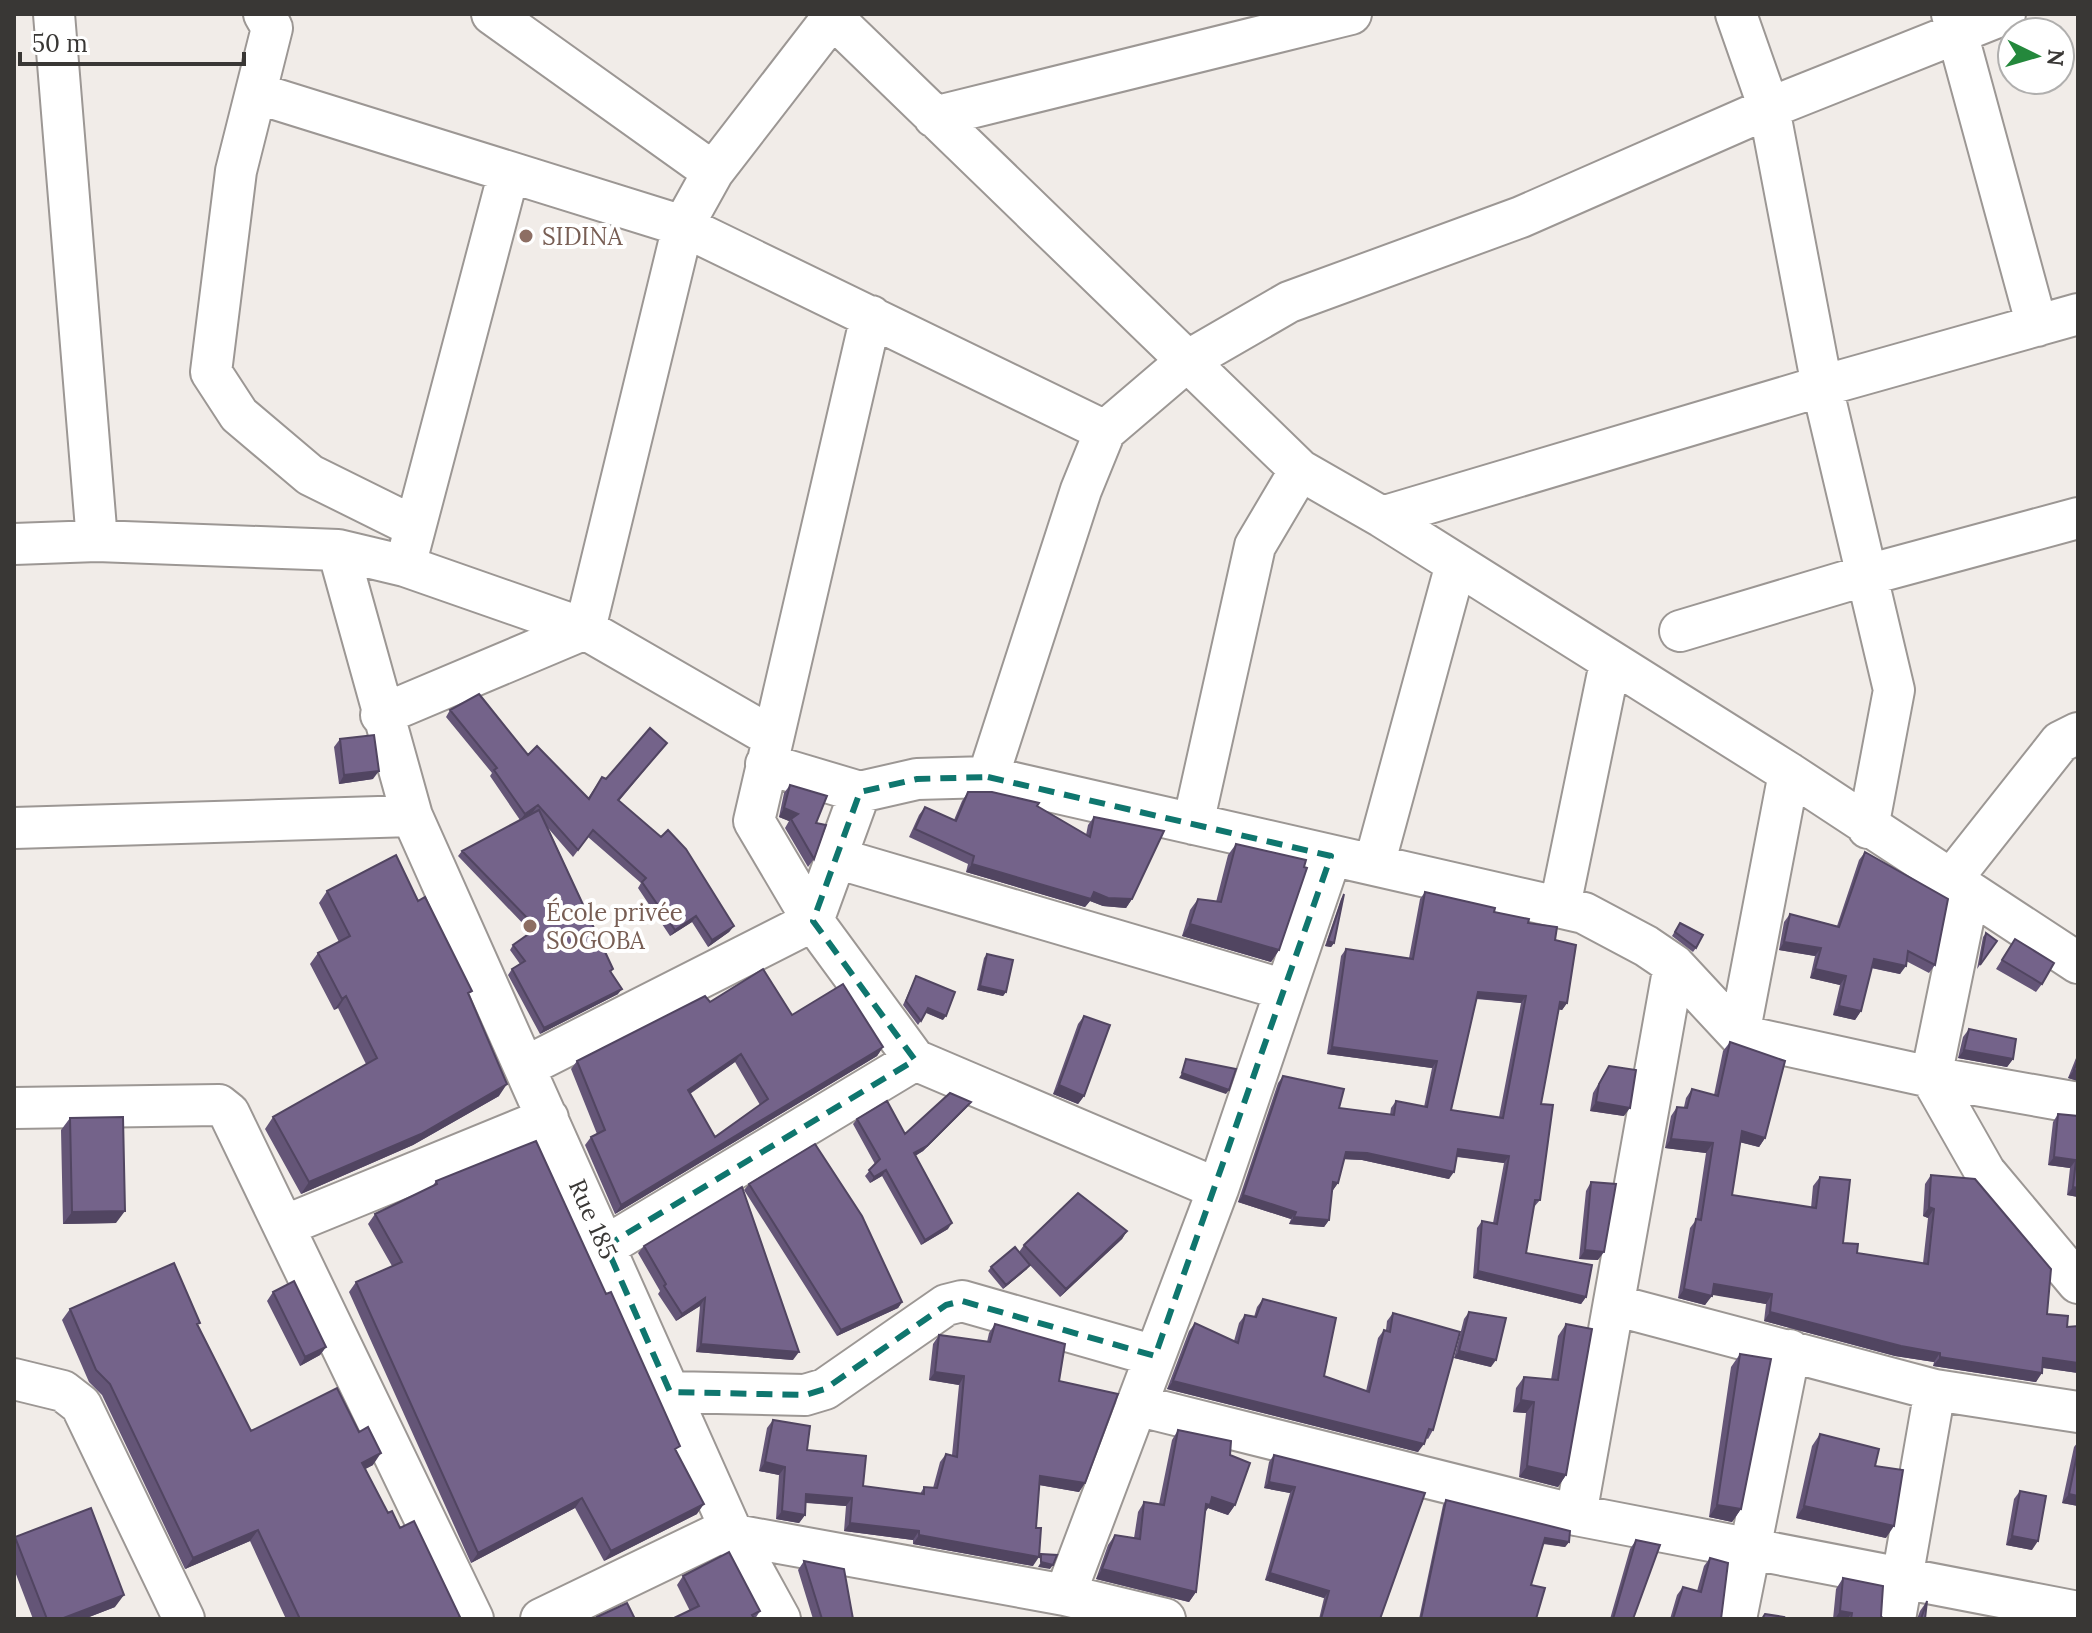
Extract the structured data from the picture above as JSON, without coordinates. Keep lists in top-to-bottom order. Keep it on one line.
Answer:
{"streets":{"street":["Rue 185"]},"places":["SIDINA","École privée SOGOBA"],"scale_bar":"50 m","north":"right"}
